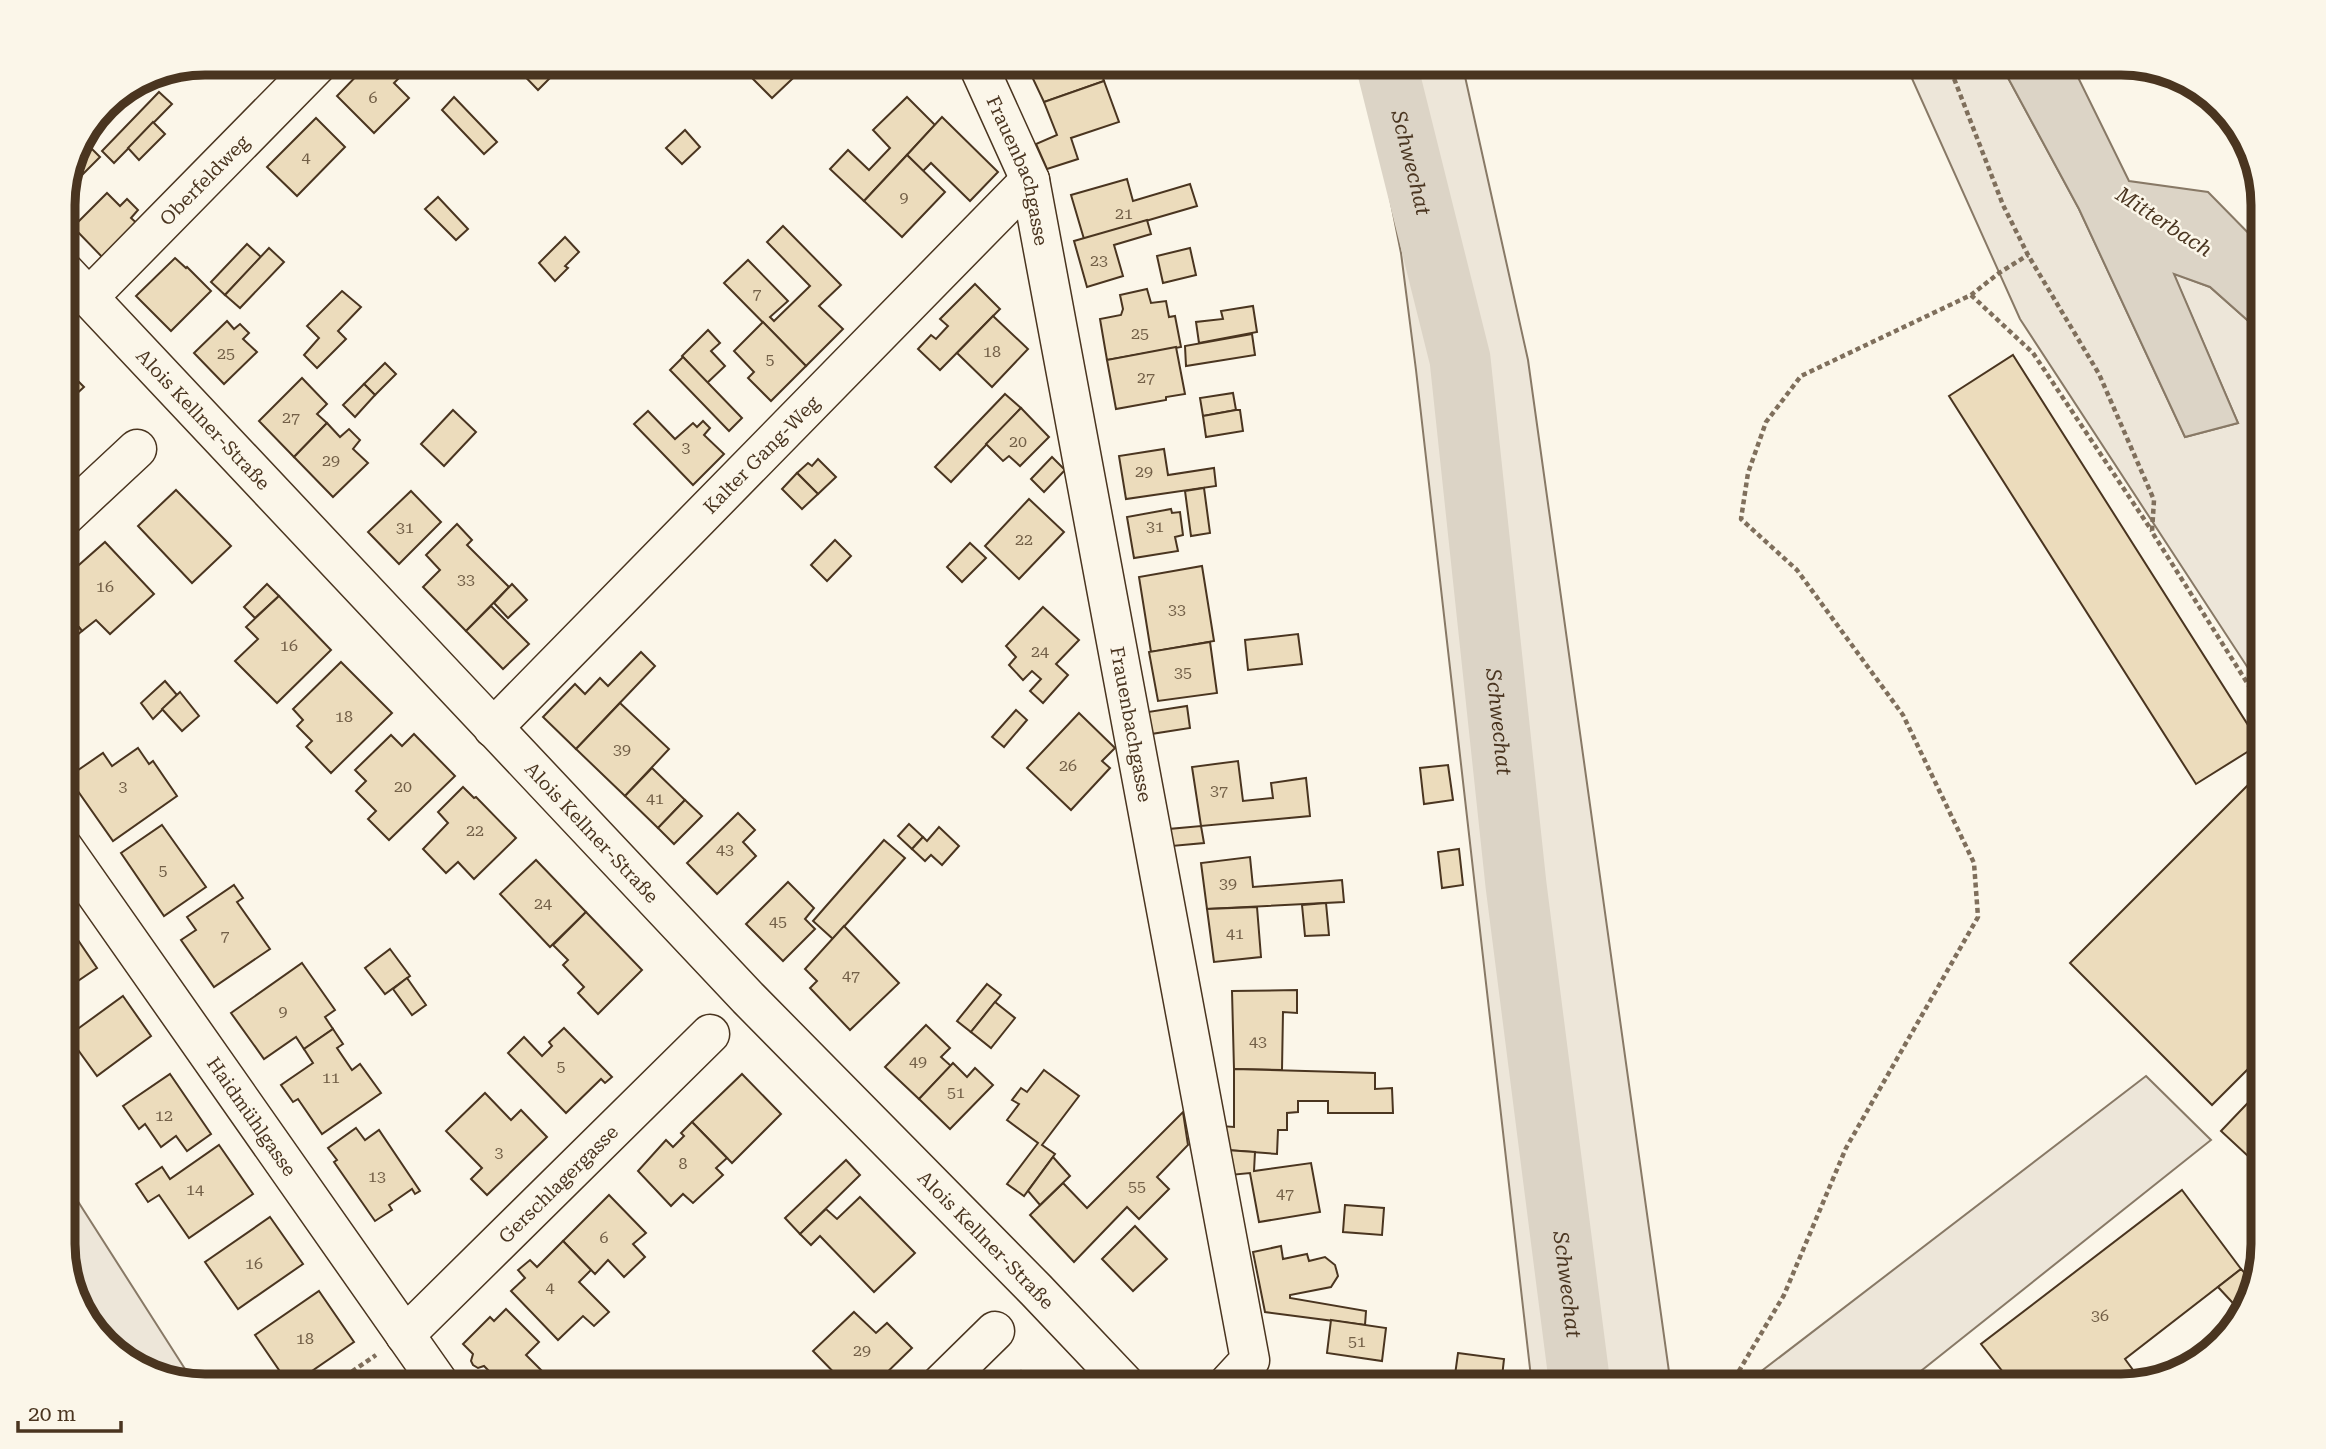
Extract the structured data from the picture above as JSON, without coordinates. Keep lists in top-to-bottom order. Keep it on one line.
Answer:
{"streets":{"street":["Frauenbachgasse","Oberfeldweg","Alois Kellner-Straße","Kalter Gang-Weg","Haidmühlgasse","Gerschlagergasse"]},"crossings":[["Frauenbachgasse","Kalter Gang-Weg"],["Oberfeldweg","Alois Kellner-Straße"],["Alois Kellner-Straße","Kalter Gang-Weg"],["Haidmühlgasse","Gerschlagergasse"]],"water":["Schwechat","Mitterbach"],"house_numbers":["6","4","9","21","23","7","25","18","25","5","27","27","20","3","29","29","31","31","22","33","16","33","16","24","35","18","39","26","3","20","37","41","22","43","5","39","24","45","41","7","47","9","43","49","5","11","51","12","3","8","13","55","14","47","6","16","4","36","18","51","29"],"scale_bar":"20 m"}
